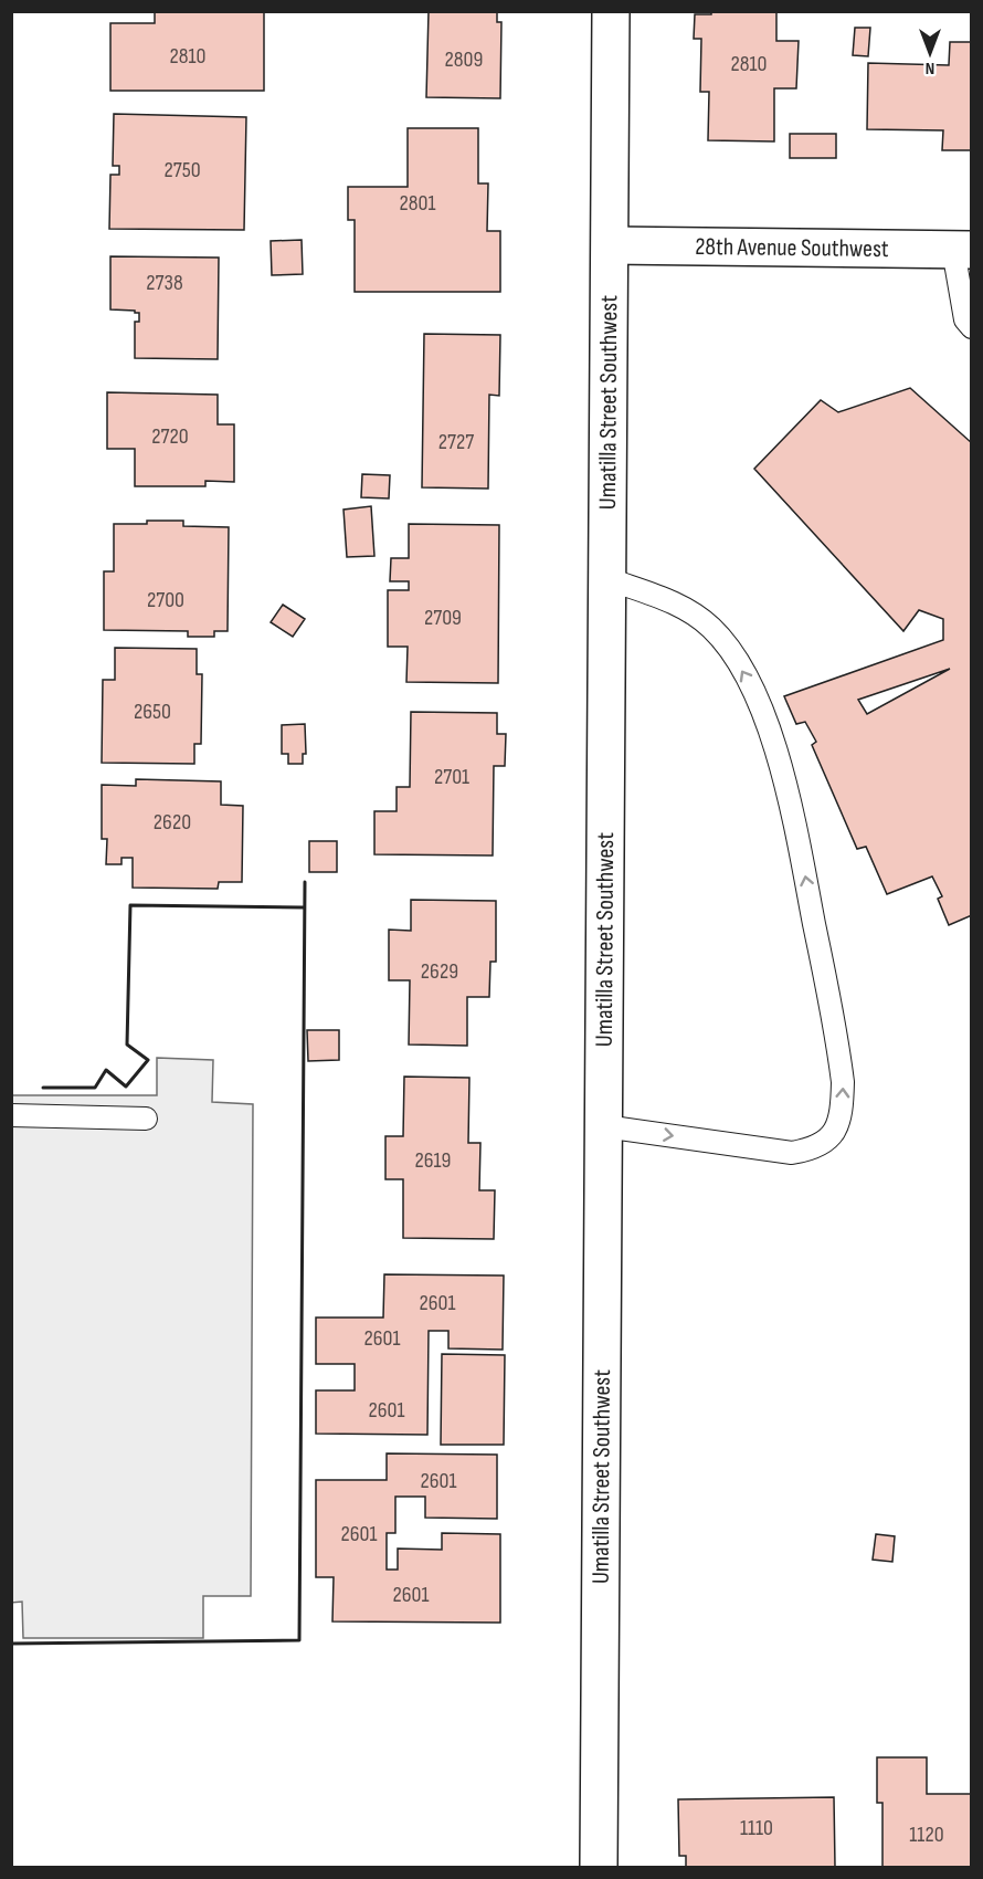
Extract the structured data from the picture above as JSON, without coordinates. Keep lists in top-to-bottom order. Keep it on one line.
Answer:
{"streets":{"street":["28th Avenue Southwest","Umatilla Street Southwest"]},"crossings":[["28th Avenue Southwest","Umatilla Street Southwest"]],"house_numbers":["2810","2809","2810","2750","2801","2738","2720","2727","2700","2709","2650","2701","2620","2629","2619","2601","2601","2601","2601","2601","2601","1110","1120"],"north":"bottom"}
